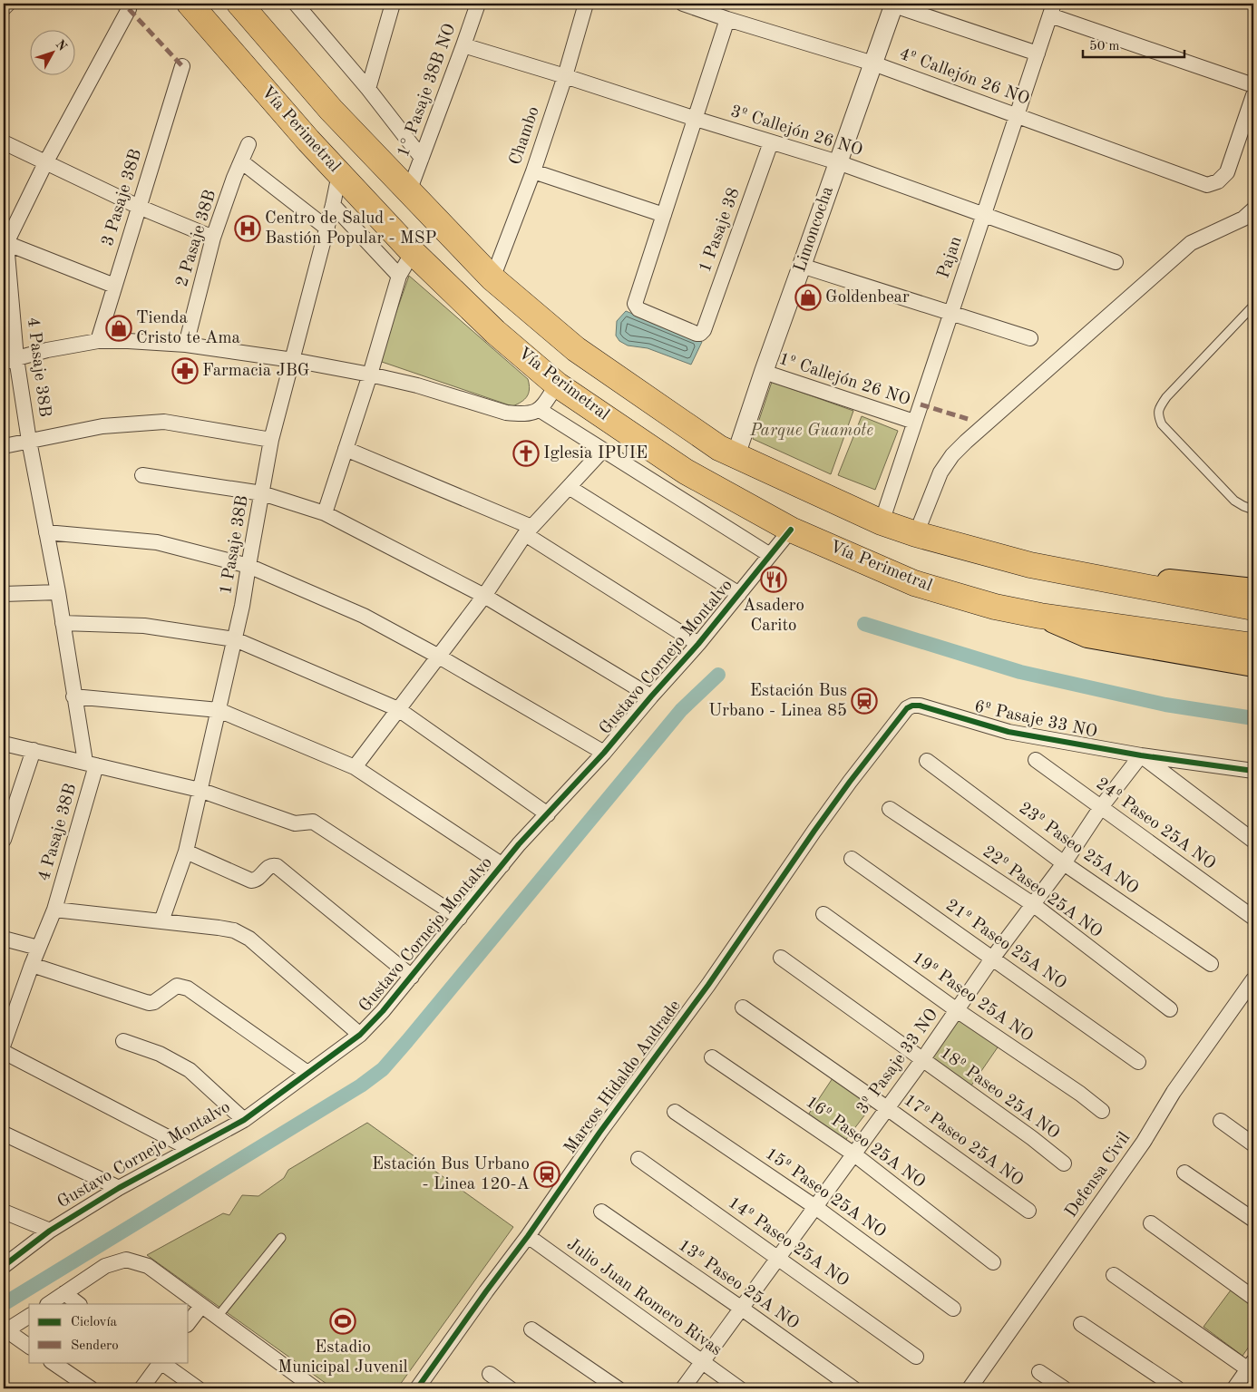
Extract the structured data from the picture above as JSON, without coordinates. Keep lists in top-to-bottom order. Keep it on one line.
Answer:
{"streets":{"highway":["Vía Perimetral"],"street":["4º Callejón 26 NO","1° Pasaje 38B NO","3º Callejón 26 NO","Chambo","3 Pasaje 38B","Limoncocha","1 Pasaje 38","2 Pasaje 38B","Pajan","4 Pasaje 38B","1º Callejón 26 NO","1 Pasaje 38B","Gustavo Cornejo Montalvo","6º Pasaje 33 NO","24º Paseo 25A NO","23º Paseo 25A NO","22º Paseo 25A NO","21º Paseo 25A NO","19º Paseo 25A NO","3º Pasaje 33 NO","Marcos Hidaldo Andrade","18º Paseo 25A NO","17º Paseo 25A NO","16º Paseo 25A NO","Defensa Civil","15º Paseo 25A NO","14º Paseo 25A NO","13º Paseo 25A NO","Julio Juan Romero Rivas"]},"crossings":[["4º Callejón 26 NO","Limoncocha"],["4º Callejón 26 NO","Pajan"],["1° Pasaje 38B NO","3º Callejón 26 NO"],["Vía Perimetral","1 Pasaje 38B"],["Vía Perimetral","Gustavo Cornejo Montalvo"],["3º Callejón 26 NO","Chambo"],["3º Callejón 26 NO","Limoncocha"],["3º Callejón 26 NO","1 Pasaje 38"],["3º Callejón 26 NO","Pajan"],["Limoncocha","1º Callejón 26 NO"],["Pajan","1º Callejón 26 NO"],["6º Pasaje 33 NO","3º Pasaje 33 NO"],["6º Pasaje 33 NO","Marcos Hidaldo Andrade"],["24º Paseo 25A NO","3º Pasaje 33 NO"],["23º Paseo 25A NO","3º Pasaje 33 NO"],["22º Paseo 25A NO","3º Pasaje 33 NO"],["21º Paseo 25A NO","3º Pasaje 33 NO"],["19º Paseo 25A NO","3º Pasaje 33 NO"],["3º Pasaje 33 NO","18º Paseo 25A NO"],["3º Pasaje 33 NO","17º Paseo 25A NO"],["3º Pasaje 33 NO","16º Paseo 25A NO"],["3º Pasaje 33 NO","15º Paseo 25A NO"],["3º Pasaje 33 NO","14º Paseo 25A NO"],["3º Pasaje 33 NO","13º Paseo 25A NO"],["3º Pasaje 33 NO","Julio Juan Romero Rivas"],["Marcos Hidaldo Andrade","Julio Juan Romero Rivas"]],"parks":["Parque Guamote"],"places":{"hospital":["Centro de Salud - Bastión Popular - MSP"],"shop":["Goldenbear","Tienda Cristo te Ama"],"pharmacy":["Farmacia JBG"],"church":["Iglesia IPUIE"],"restaurant":["Asadero Carito"],"station":["Estación Bus Urbano - Linea 85","Estación Bus Urbano - Linea 120-A"],"sports":["Estadio Municipal Juvenil"]},"legend":["Ciclovía","Sendero"],"scale_bar":"50 m","north":"top right"}
